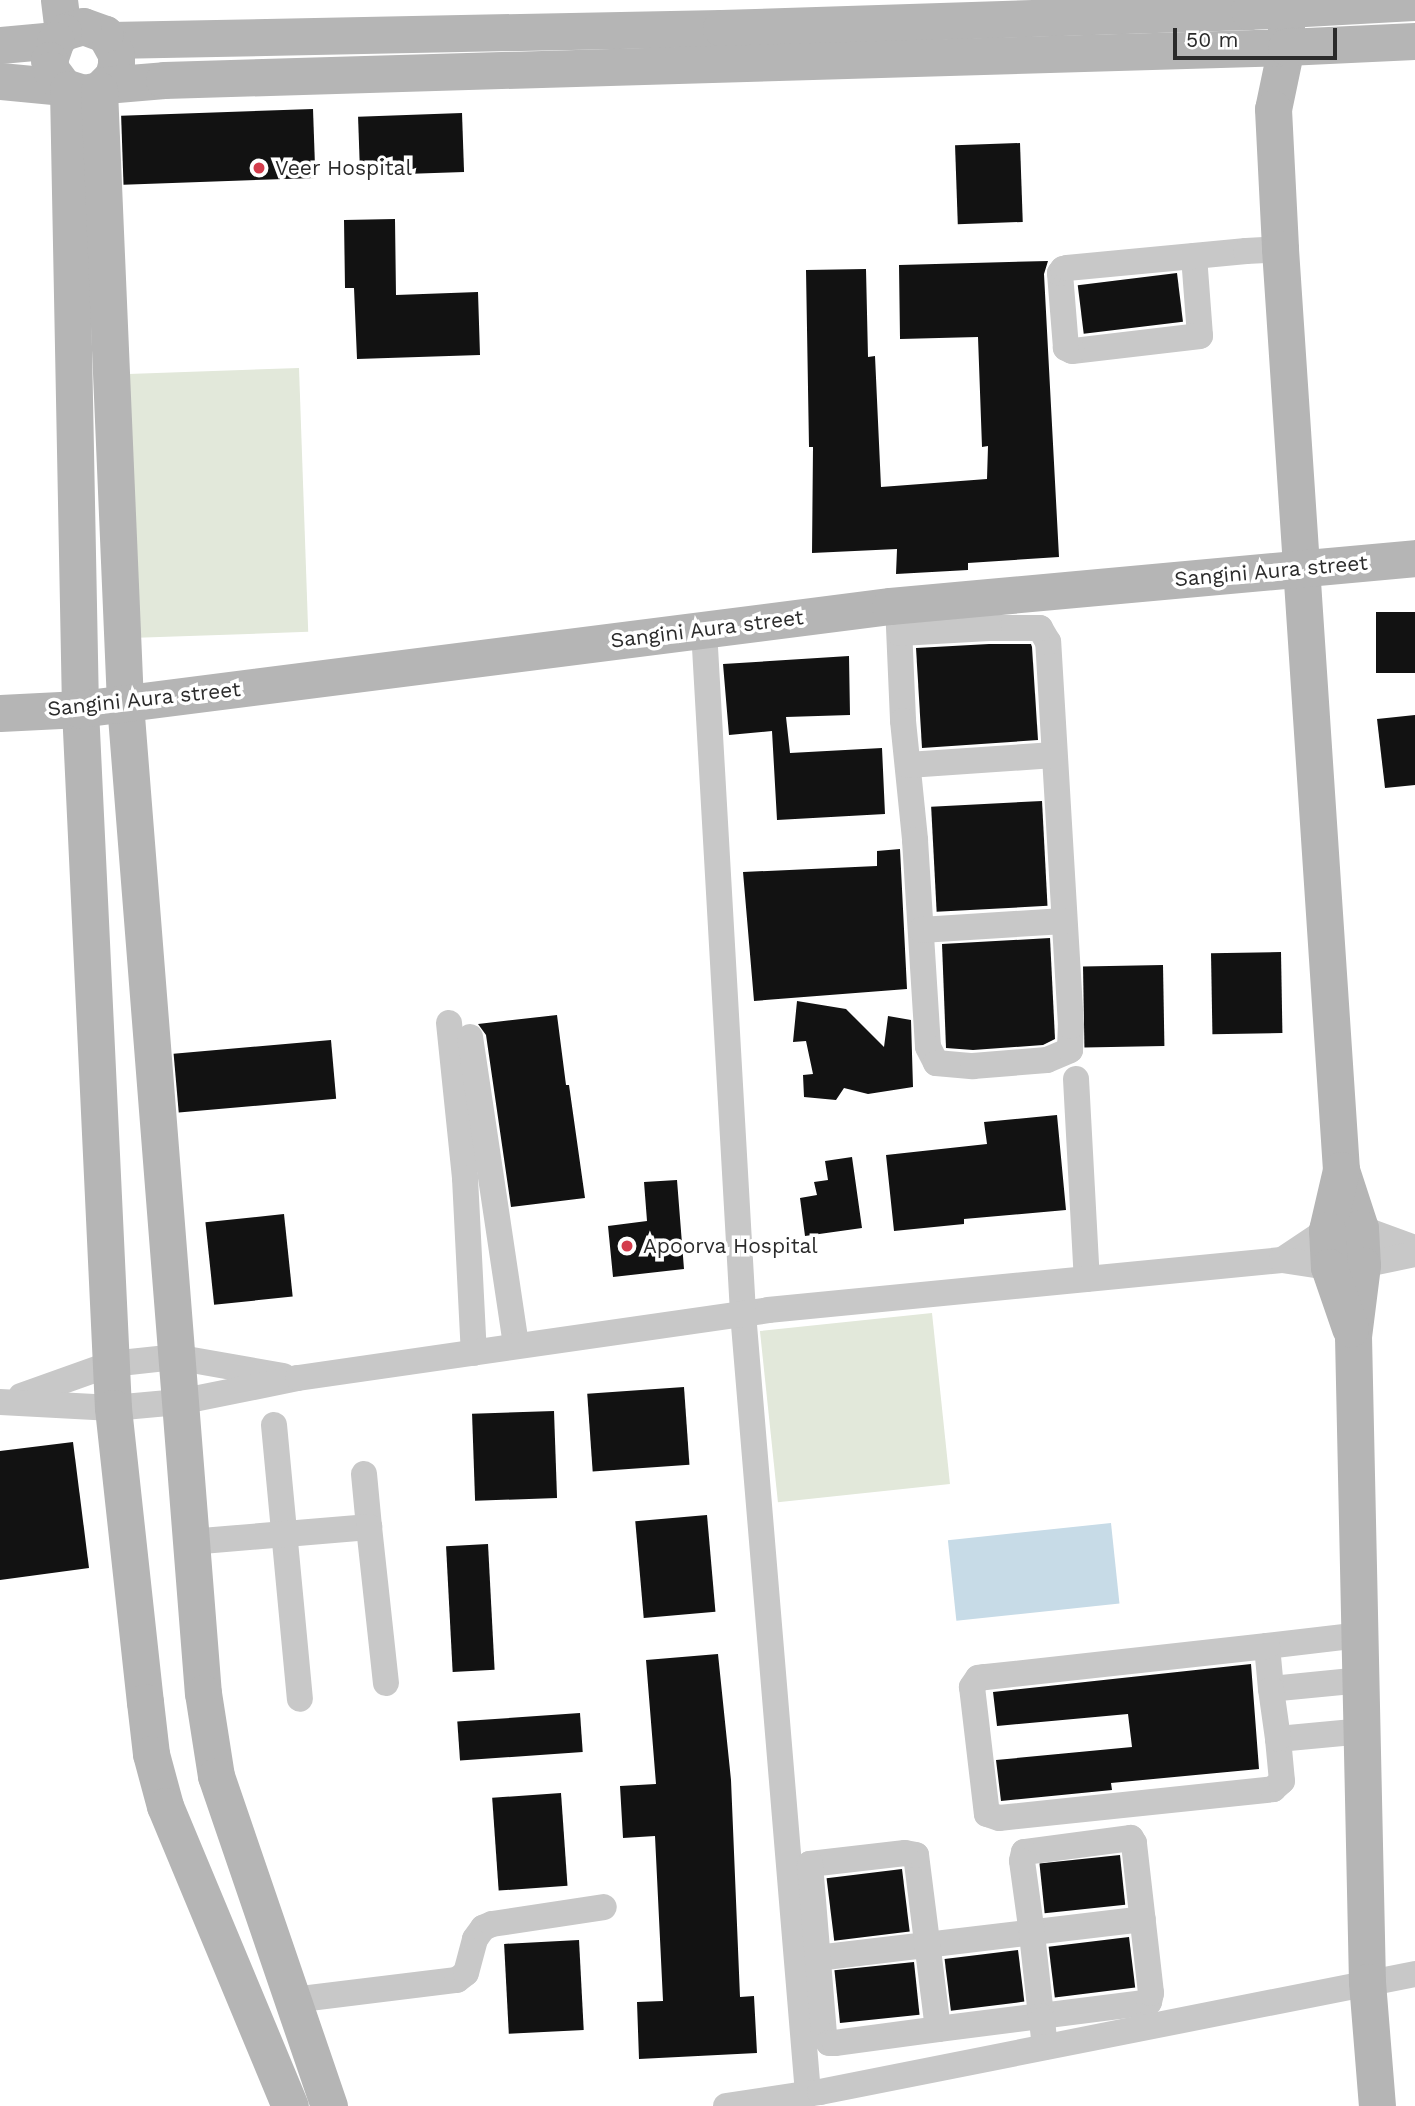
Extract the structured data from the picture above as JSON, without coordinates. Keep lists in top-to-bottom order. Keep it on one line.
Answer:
{"streets":{"street":["Sangini Aura street"]},"places":["Veer Hospital","Apoorva Hospital"],"scale_bar":"50 m"}
